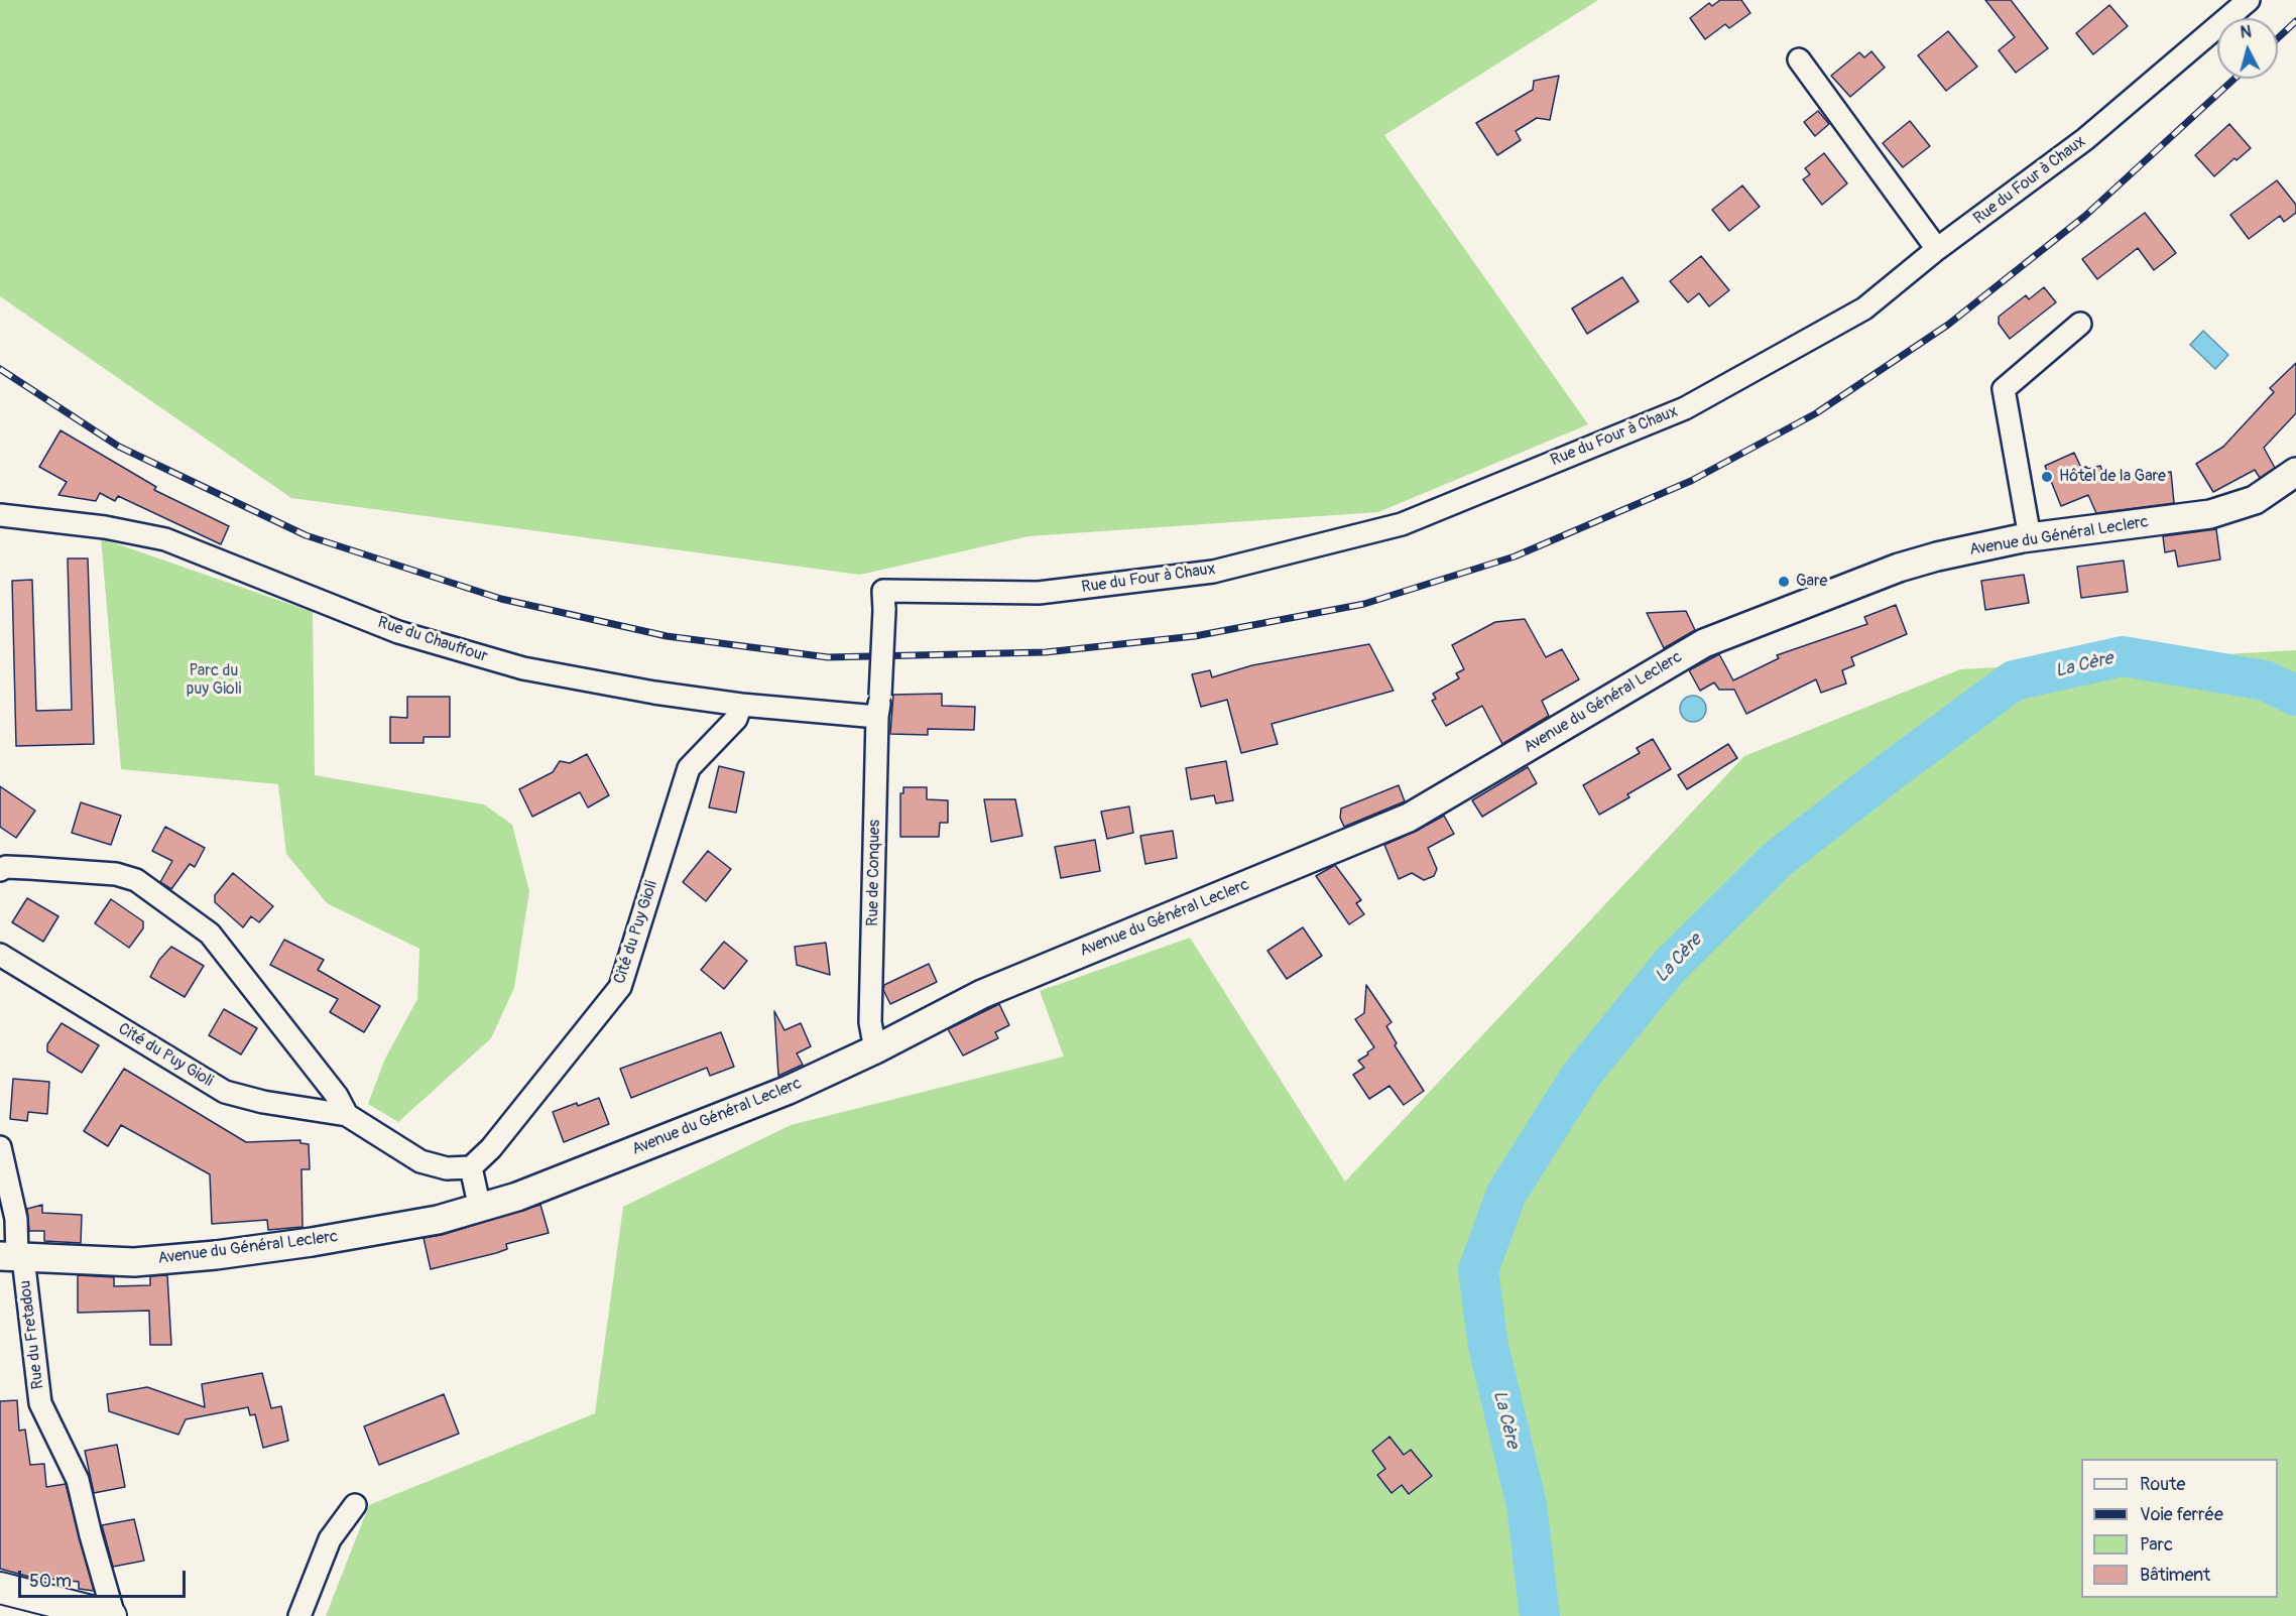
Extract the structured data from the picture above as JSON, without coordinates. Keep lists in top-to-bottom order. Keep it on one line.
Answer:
{"streets":{"street":["Rue du Four à Chaux","Avenue du Général Leclerc","Rue du Chauffour","Rue de Conques","Cité du Puy Gioli","Rue du Fretadou"]},"crossings":[["Rue du Four à Chaux","Rue de Conques"],["Avenue du Général Leclerc","Rue de Conques"],["Avenue du Général Leclerc","Rue du Fretadou"],["Rue du Chauffour","Rue de Conques"],["Rue du Chauffour","Cité du Puy Gioli"]],"water":["La Cère"],"parks":["Parc du puy Gioli"],"places":["Hôtel de la Gare","Gare"],"legend":["Route","Voie ferrée","Parc","Bâtiment"],"scale_bar":"50 m","north":"top"}
